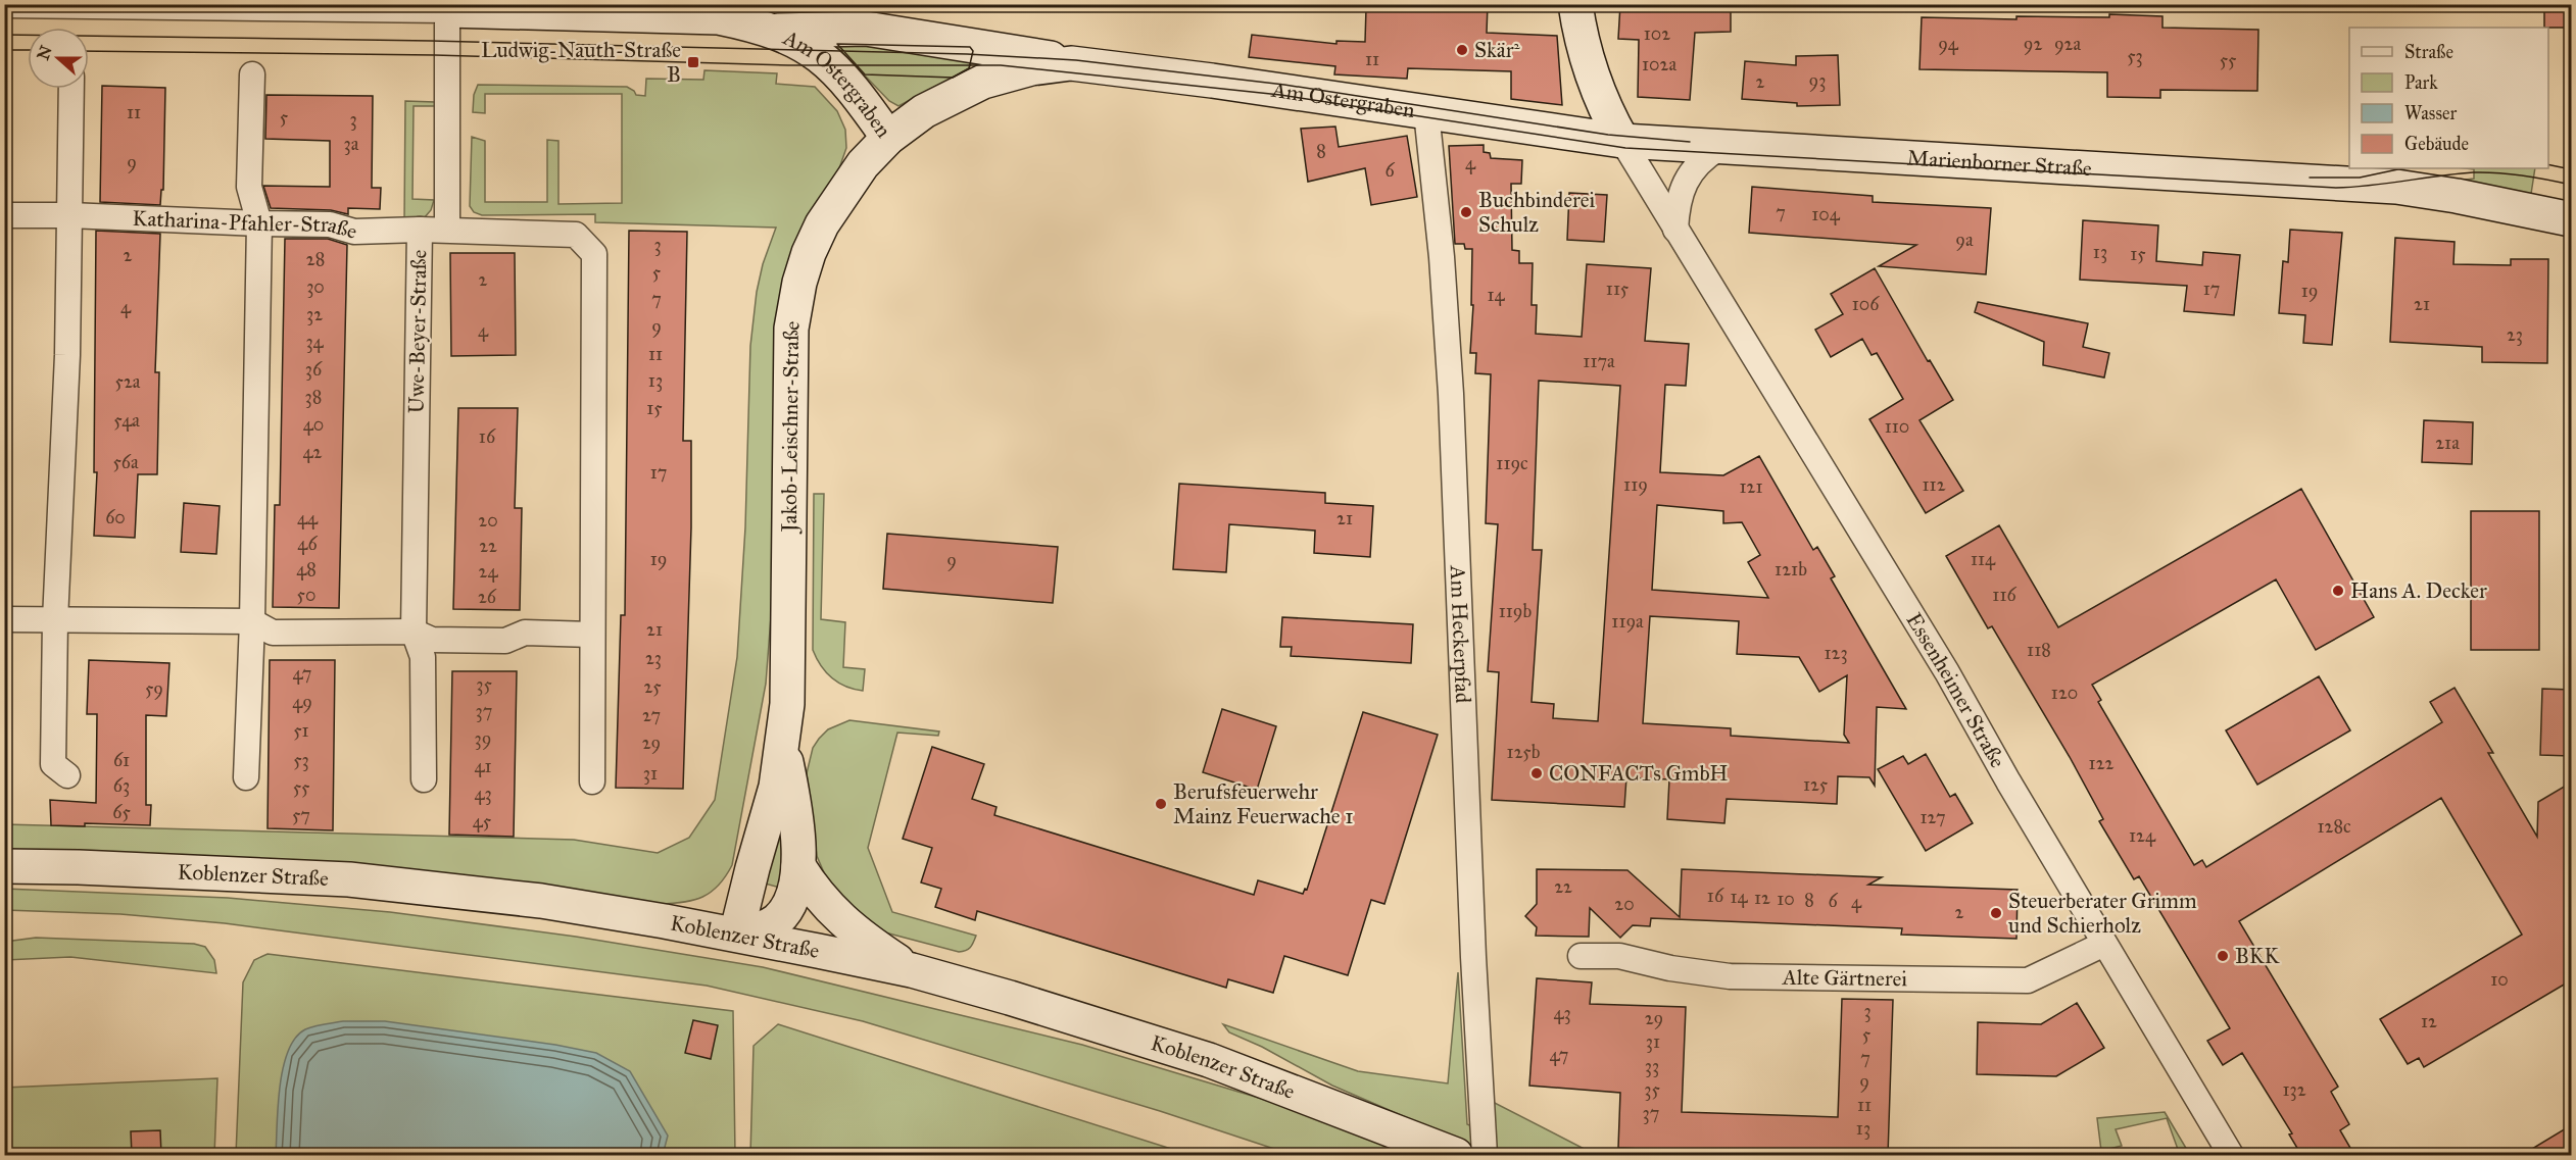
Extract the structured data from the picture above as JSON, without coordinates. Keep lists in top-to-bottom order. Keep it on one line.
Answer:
{"streets":{"street":["Am Ostergraben","Marienborner Straße","Katharina-Pfahler-Straße","Uwe-Beyer-Straße","Jakob-Leischner-Straße","Am Heckerpfad","Essenheimer Straße","Koblenzer Straße","Alte Gärtnerei"]},"crossings":[["Am Ostergraben","Marienborner Straße"],["Am Ostergraben","Jakob-Leischner-Straße"],["Am Ostergraben","Am Heckerpfad"],["Marienborner Straße","Am Heckerpfad"],["Marienborner Straße","Essenheimer Straße"],["Katharina-Pfahler-Straße","Uwe-Beyer-Straße"],["Jakob-Leischner-Straße","Koblenzer Straße"],["Essenheimer Straße","Alte Gärtnerei"]],"places":{"other":["Skär²","Buchbinderei Schulz","Hans A. Decker","CONFACTs GmbH","Berufsfeuerwehr Mainz Feuerwache 1","Steuerberater Grimm und Schierholz","BKK"],"transit":["Ludwig-Nauth-Straße B"]},"house_numbers":["102","94","92","92a","53","11","55","102a","93","2","11","5","3","3a","8","9","4","6","7","104","9a","3","13","15","2","28","5","2","30","115","17","19","14","7","106","21","4","32","9","4","23","34","11","117a","36","13","52a","38","15","54a","40","110","16","21a","42","56a","119c","17","119","112","121","60","44","21","20","46","22","19","114","9","48","121b","24","50","116","26","119b","119a","21","118","123","23","47","35","25","59","120","49","37","27","51","39","29","125b","61","53","122","41","31","125","63","55","43","65","57","127","45","128c","124","22","16","14","12","10","8","6","4","20","2","10","3","43","29","12","5","31","47","7","33","9","35","132","11","37","13"],"legend":["Straße","Park","Wasser","Gebäude"],"north":"left"}
